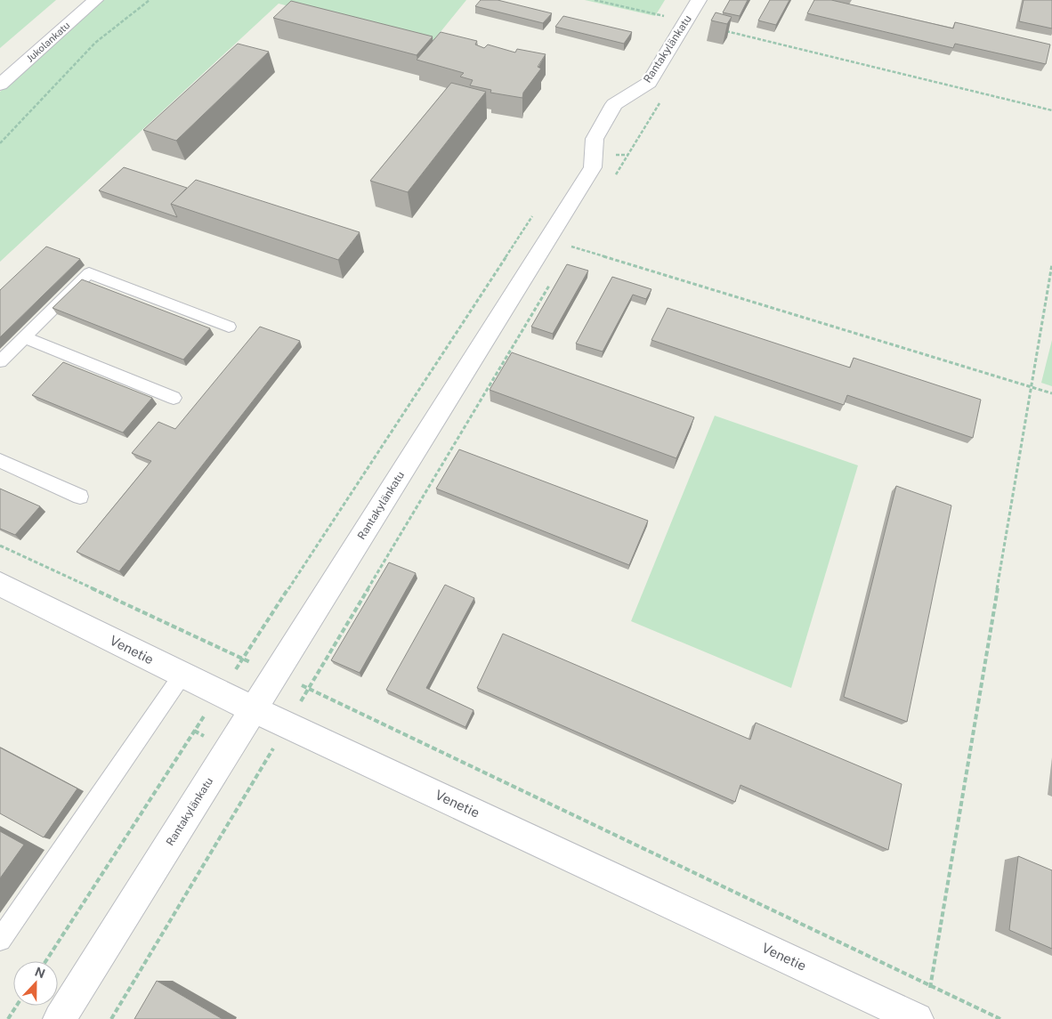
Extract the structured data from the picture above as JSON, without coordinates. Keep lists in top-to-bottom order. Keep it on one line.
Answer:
{"streets":{"street":["Jukolankatu","Rantakylänkatu","Venetie"]},"crossings":[["Rantakylänkatu","Venetie"]],"north":"top"}
